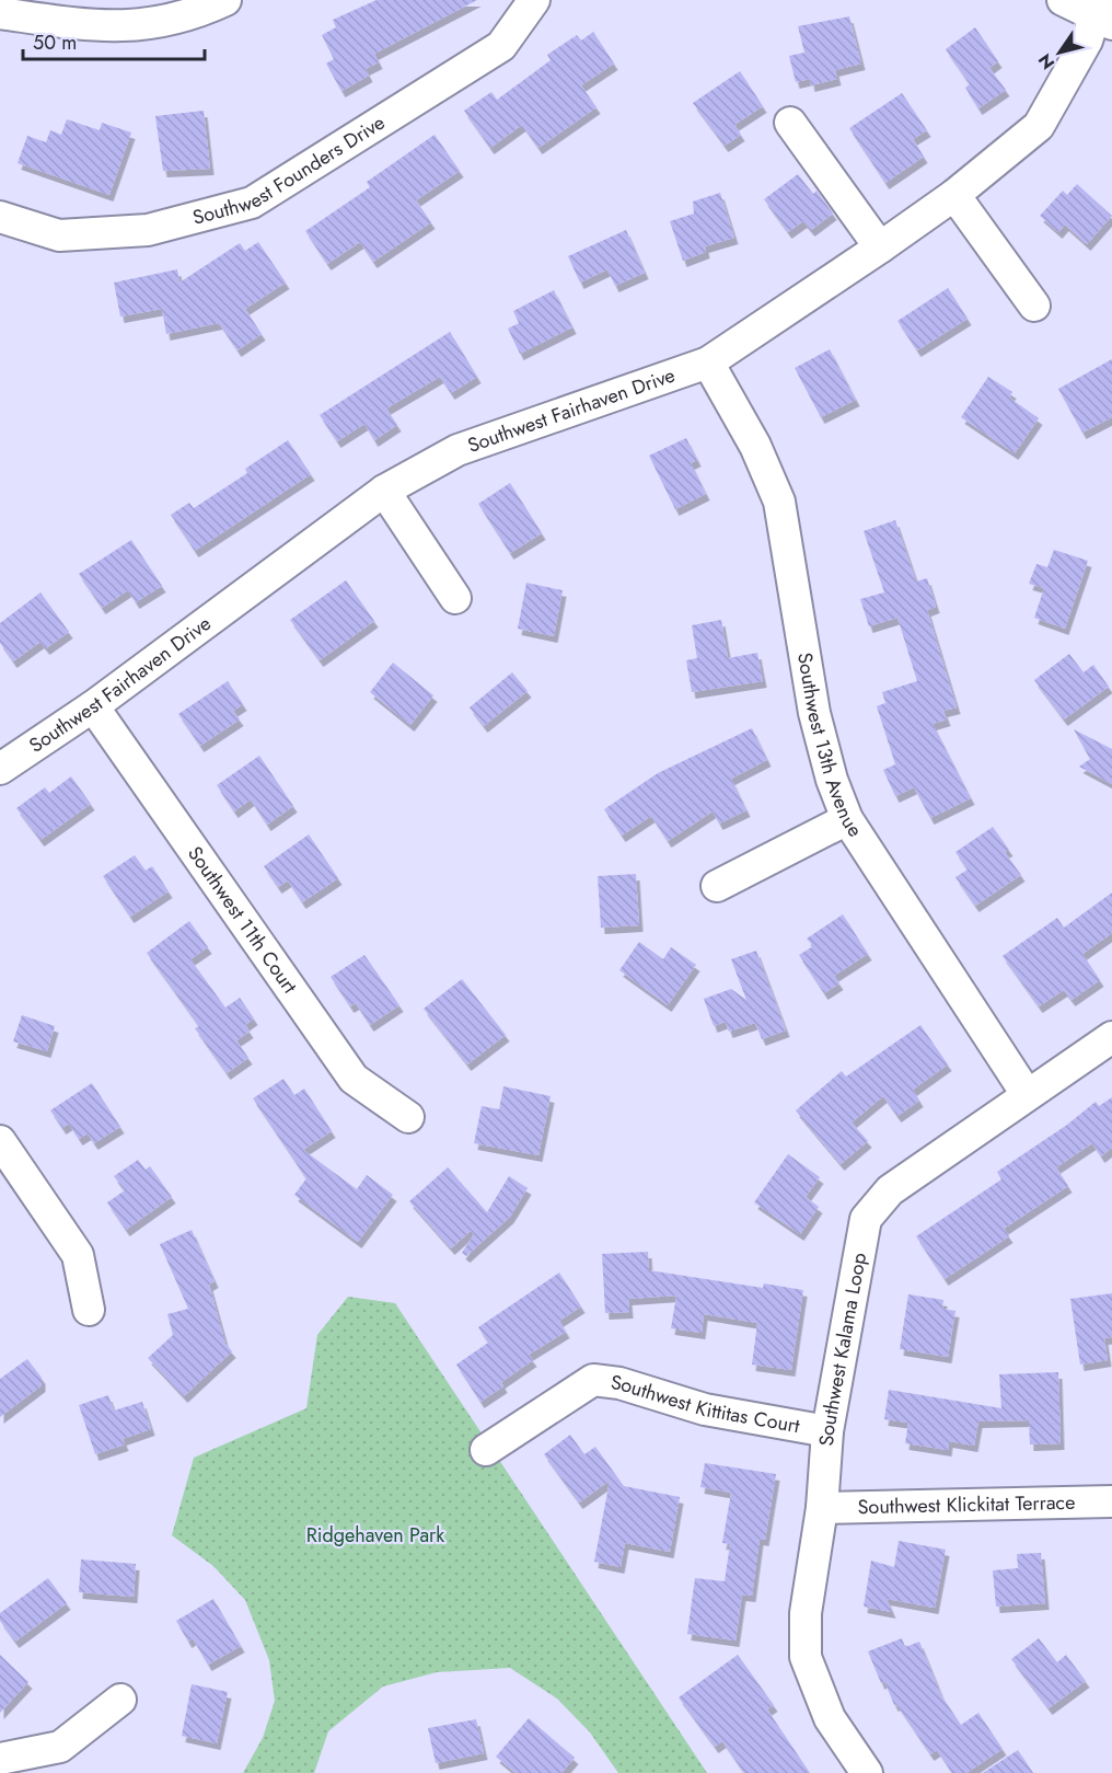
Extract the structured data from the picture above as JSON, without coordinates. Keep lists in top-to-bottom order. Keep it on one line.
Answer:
{"streets":{"street":["Southwest Founders Drive","Southwest Fairhaven Drive","Southwest 13th Avenue","Southwest 11th Court","Southwest Kalama Loop","Southwest Kittitas Court","Southwest Klickitat Terrace"]},"crossings":[["Southwest Fairhaven Drive","Southwest 13th Avenue"],["Southwest Fairhaven Drive","Southwest 11th Court"],["Southwest 13th Avenue","Southwest Kalama Loop"],["Southwest Kalama Loop","Southwest Kittitas Court"],["Southwest Kalama Loop","Southwest Klickitat Terrace"]],"parks":["Ridgehaven Park"],"scale_bar":"50 m","north":"bottom left"}
